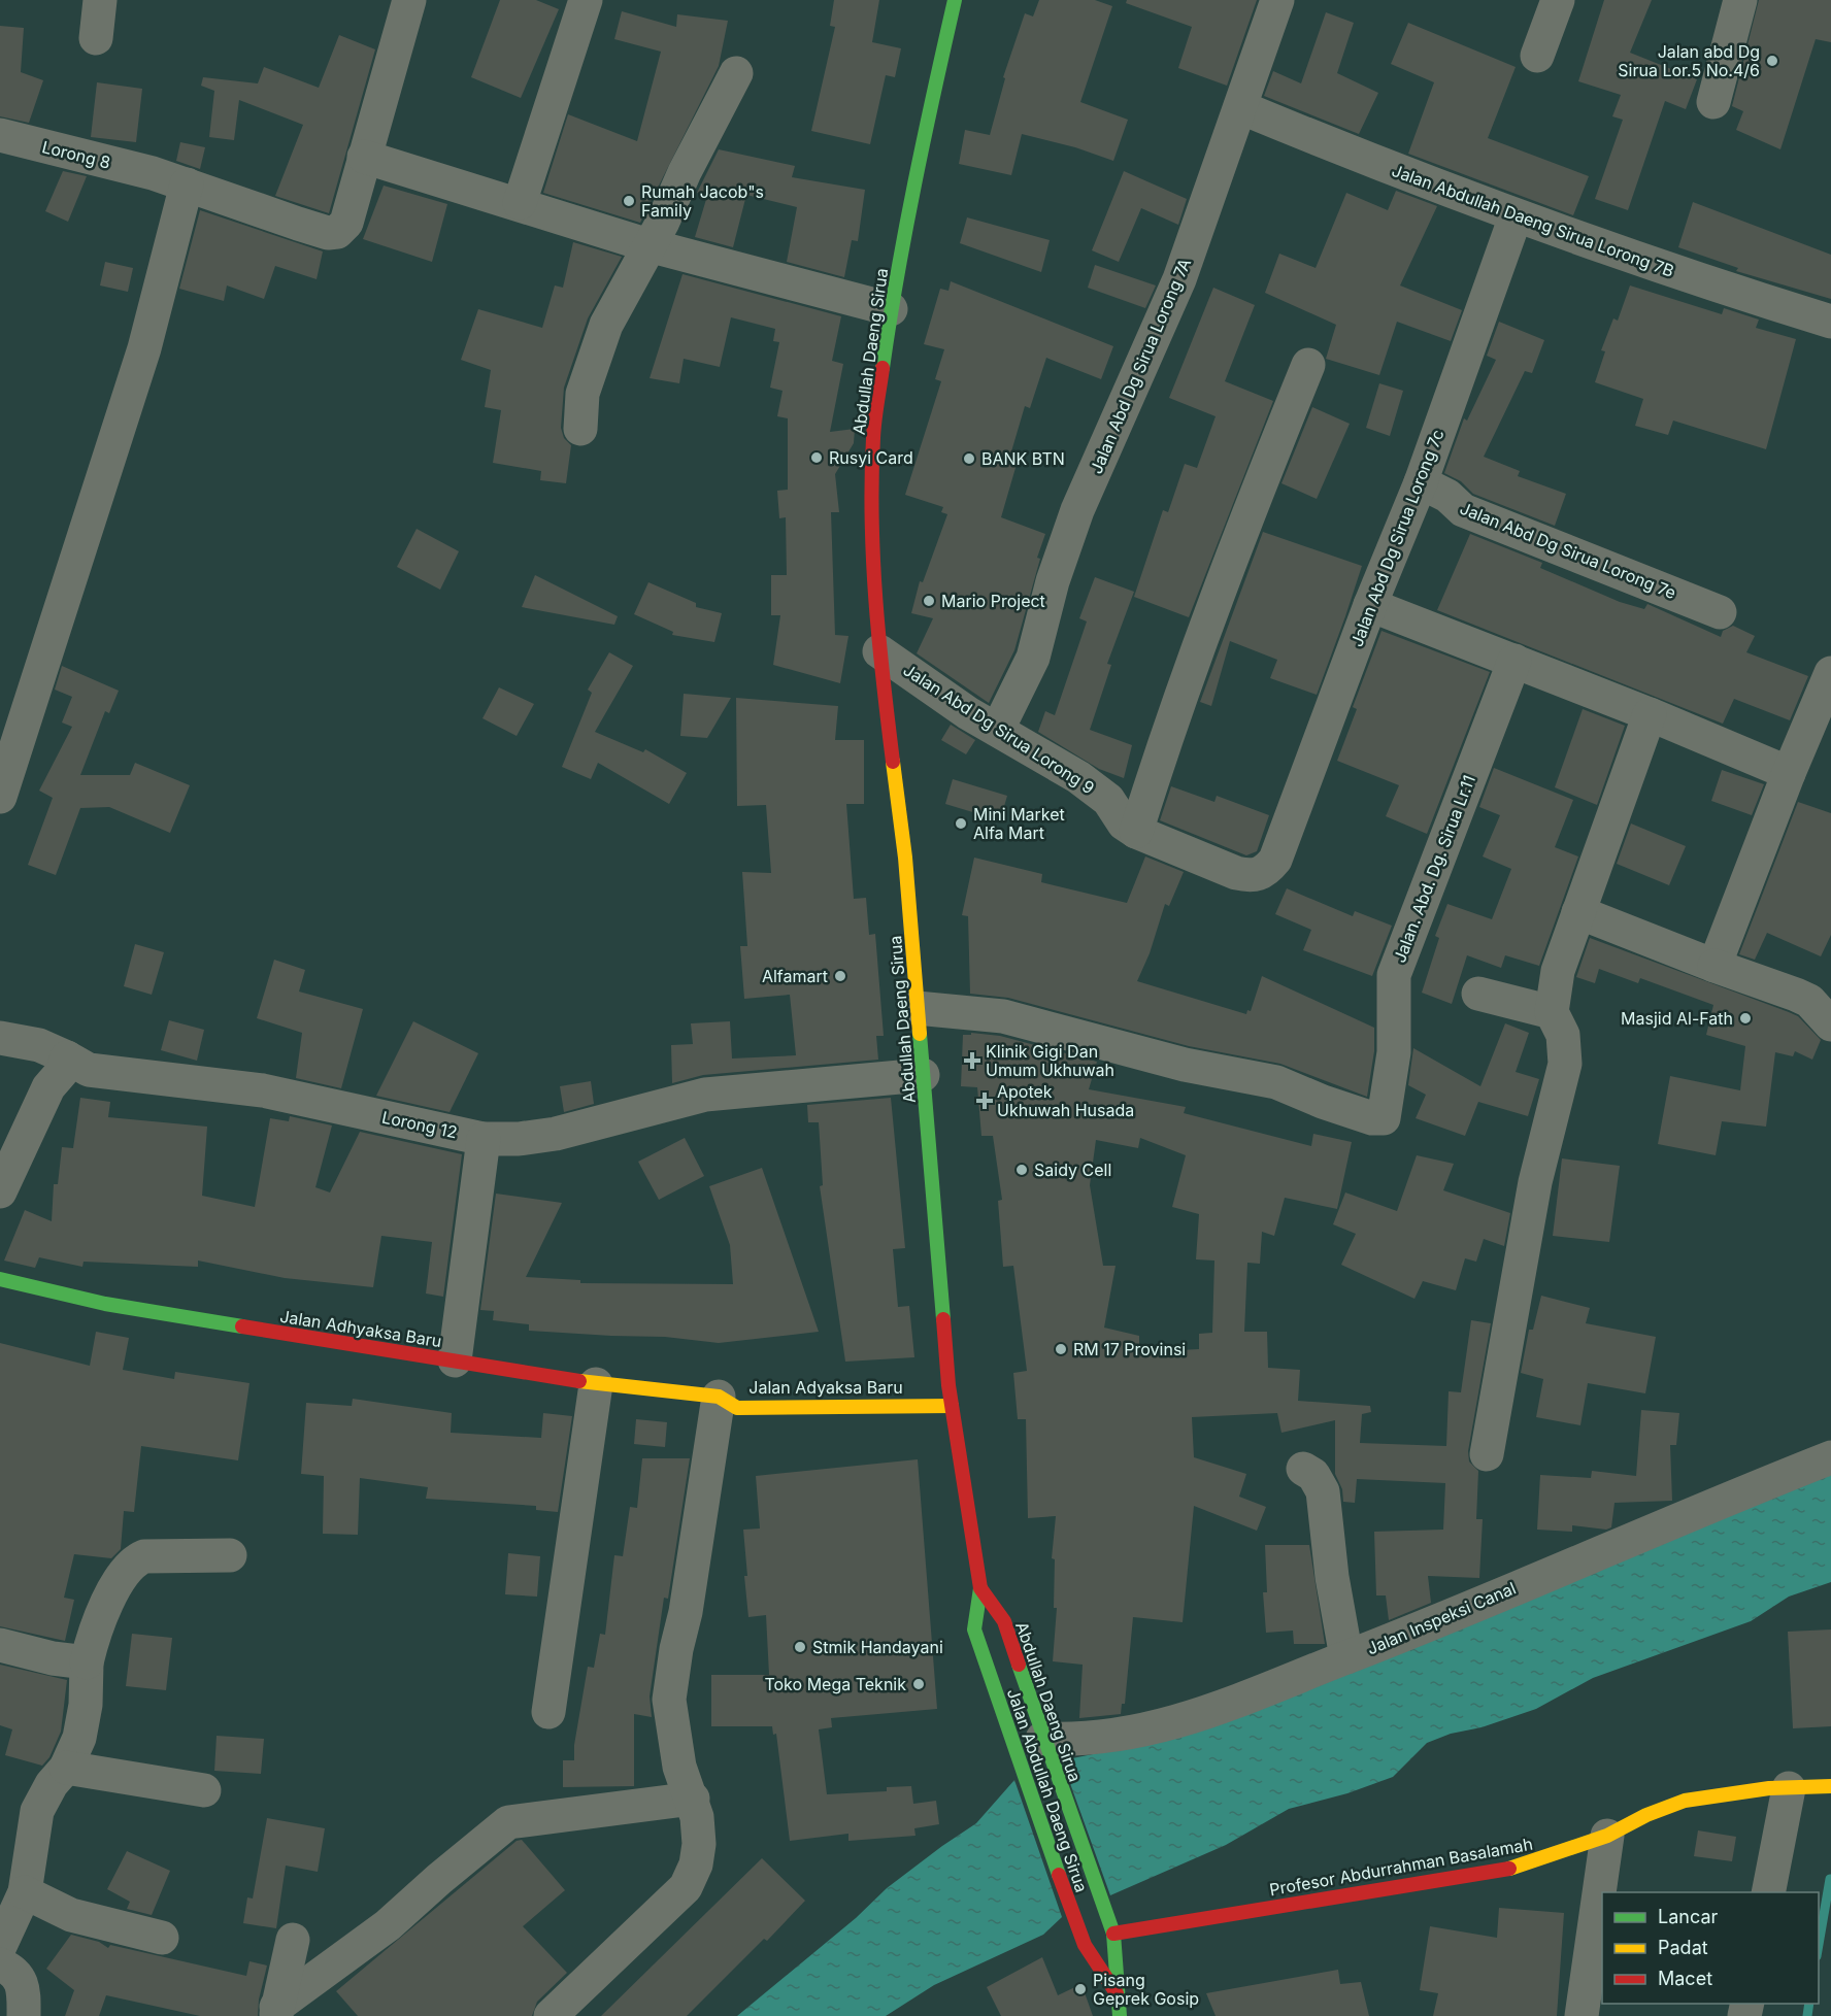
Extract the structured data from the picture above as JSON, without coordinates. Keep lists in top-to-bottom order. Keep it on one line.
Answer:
{"streets":{"main road":["Abdullah Daeng Sirua","Jalan Adhyaksa Baru","Jalan Adyaksa Baru","Jalan Abdullah Daeng Sirua","Profesor Abdurrahman Basalamah"],"street":["Lorong 8","Jalan Abdullah Daeng Sirua Lorong 7B","Jalan Abd Dg Sirua Lorong 7A","Jalan Abd Dg Sirua Lorong 7c","Jalan Abd Dg Sirua Lorong 7e","Jalan Abd Dg Sirua Lorong 9","Jalan. Abd. Dg. Sirua Lr.11","Lorong 12","Jalan Inspeksi Canal"]},"crossings":[["Jalan Abdullah Daeng Sirua Lorong 7B","Jalan Abd Dg Sirua Lorong 7A"],["Jalan Abdullah Daeng Sirua Lorong 7B","Jalan Abd Dg Sirua Lorong 7c"],["Abdullah Daeng Sirua","Jalan Abd Dg Sirua Lorong 9"],["Abdullah Daeng Sirua","Jalan. Abd. Dg. Sirua Lr.11"],["Abdullah Daeng Sirua","Lorong 12"],["Abdullah Daeng Sirua","Jalan Adyaksa Baru"],["Abdullah Daeng Sirua","Jalan Inspeksi Canal"],["Abdullah Daeng Sirua","Jalan Abdullah Daeng Sirua"],["Abdullah Daeng Sirua","Profesor Abdurrahman Basalamah"],["Jalan Abd Dg Sirua Lorong 7A","Jalan Abd Dg Sirua Lorong 9"],["Jalan Abd Dg Sirua Lorong 7c","Jalan Abd Dg Sirua Lorong 7e"],["Jalan Abd Dg Sirua Lorong 7c","Jalan Abd Dg Sirua Lorong 9"],["Jalan Adhyaksa Baru","Jalan Adyaksa Baru"]],"places":{"other":["Jalan abd Dg Sirua Lor.5 No.4/6","Rumah Jacob\"s Family","Rusyi Card","BANK BTN","Mario Project","Mini Market Alfa Mart","Alfamart","Masjid Al-Fath","Saidy Cell","RM 17 Provinsi","Stmik Handayani","Toko Mega Teknik","Pisang Geprek Gosip"],"health":["Klinik Gigi Dan Umum Ukhuwah","Apotek Ukhuwah Husada"]},"legend":["Lancar","Padat","Macet"]}
